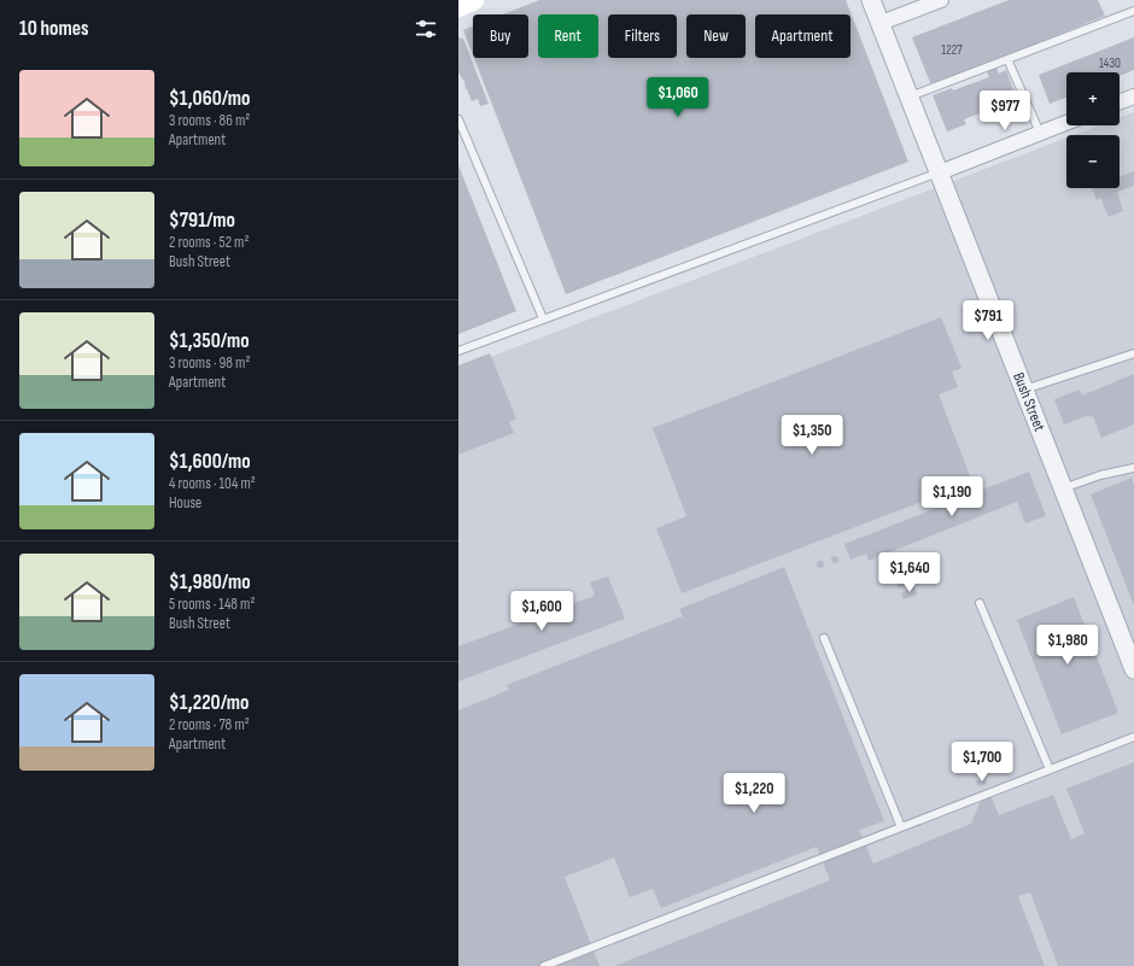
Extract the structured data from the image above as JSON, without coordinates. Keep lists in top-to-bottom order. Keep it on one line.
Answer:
{"streets":{"street":["Bush Street"]},"house_numbers":["1227","1430"],"page":{"heading":"10 homes","chip":["Buy","Rent","Filters","New","Apartment"],"list":[{"name":"$1,060/mo","note":"3 rooms · 86 m² · Apartment"},{"name":"$791/mo","note":"2 rooms · 52 m² · Bush Street"},{"name":"$1,350/mo","note":"3 rooms · 98 m² · Apartment"},{"name":"$1,600/mo","note":"4 rooms · 104 m² · House"},{"name":"$1,980/mo","note":"5 rooms · 148 m² · Bush Street"},{"name":"$1,220/mo","note":"2 rooms · 78 m² · Apartment"}],"map_buttons":["+","−"],"price":["$1,060","$977","$791","$1,350","$1,190","$1,640","$1,600","$1,980","$1,700","$1,220"]}}
